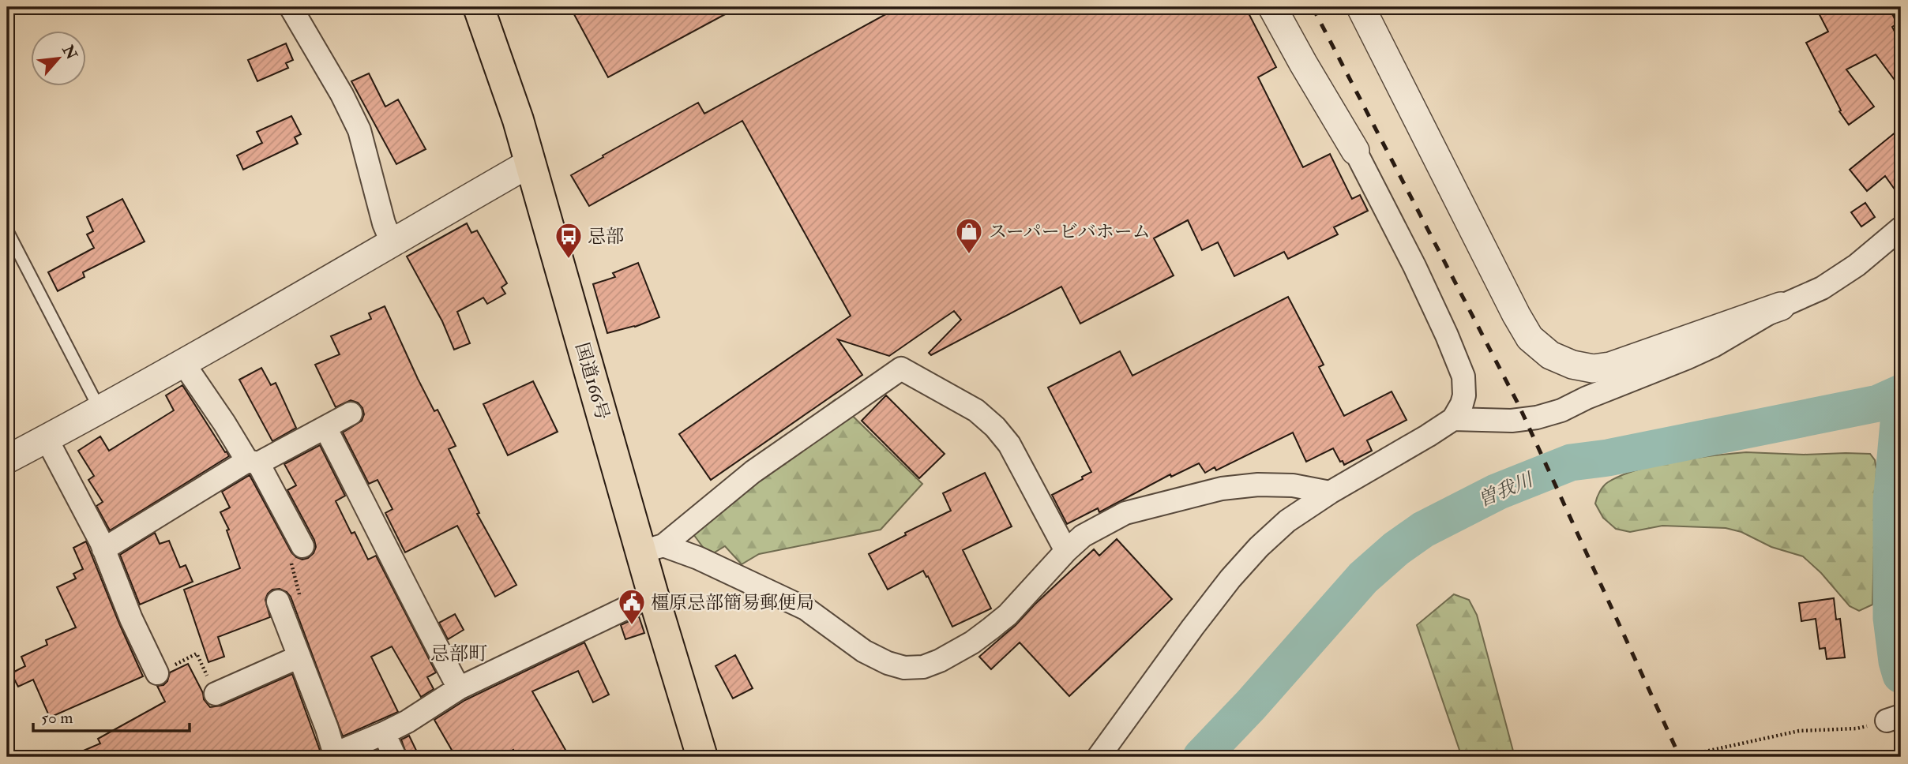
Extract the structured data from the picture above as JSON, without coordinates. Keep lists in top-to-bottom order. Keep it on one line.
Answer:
{"streets":{"highway":["国道166号"]},"districts":["忌部町"],"water":["曽我川"],"places":{"shop":["スーパービバホーム"],"bus stop":["忌部"],"public building":["橿原忌部簡易郵便局"]},"scale_bar":"50 m","north":"top right"}
